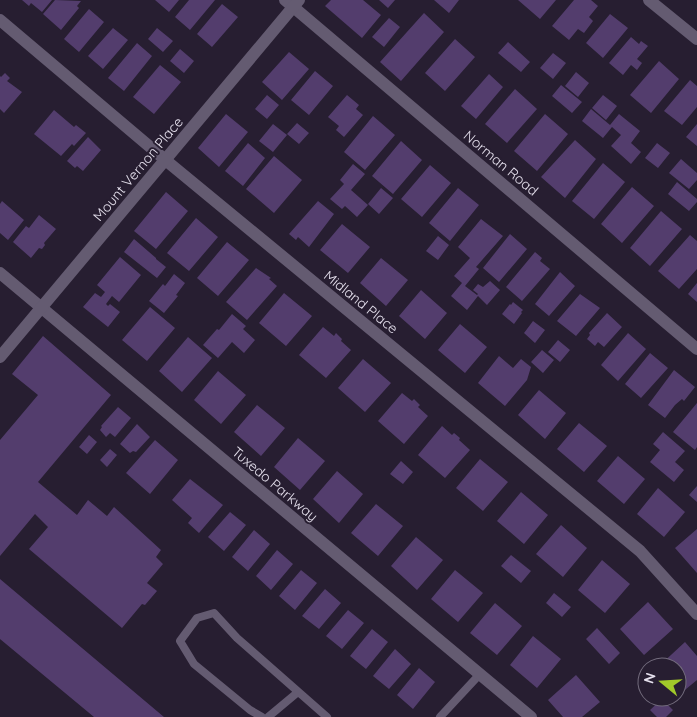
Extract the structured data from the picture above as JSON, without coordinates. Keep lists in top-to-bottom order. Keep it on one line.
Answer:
{"streets":{"street":["Norman Road","Mount Vernon Place","Midland Place","Tuxedo Parkway"]},"crossings":[["Norman Road","Mount Vernon Place"],["Mount Vernon Place","Midland Place"],["Mount Vernon Place","Tuxedo Parkway"]],"north":"left"}
